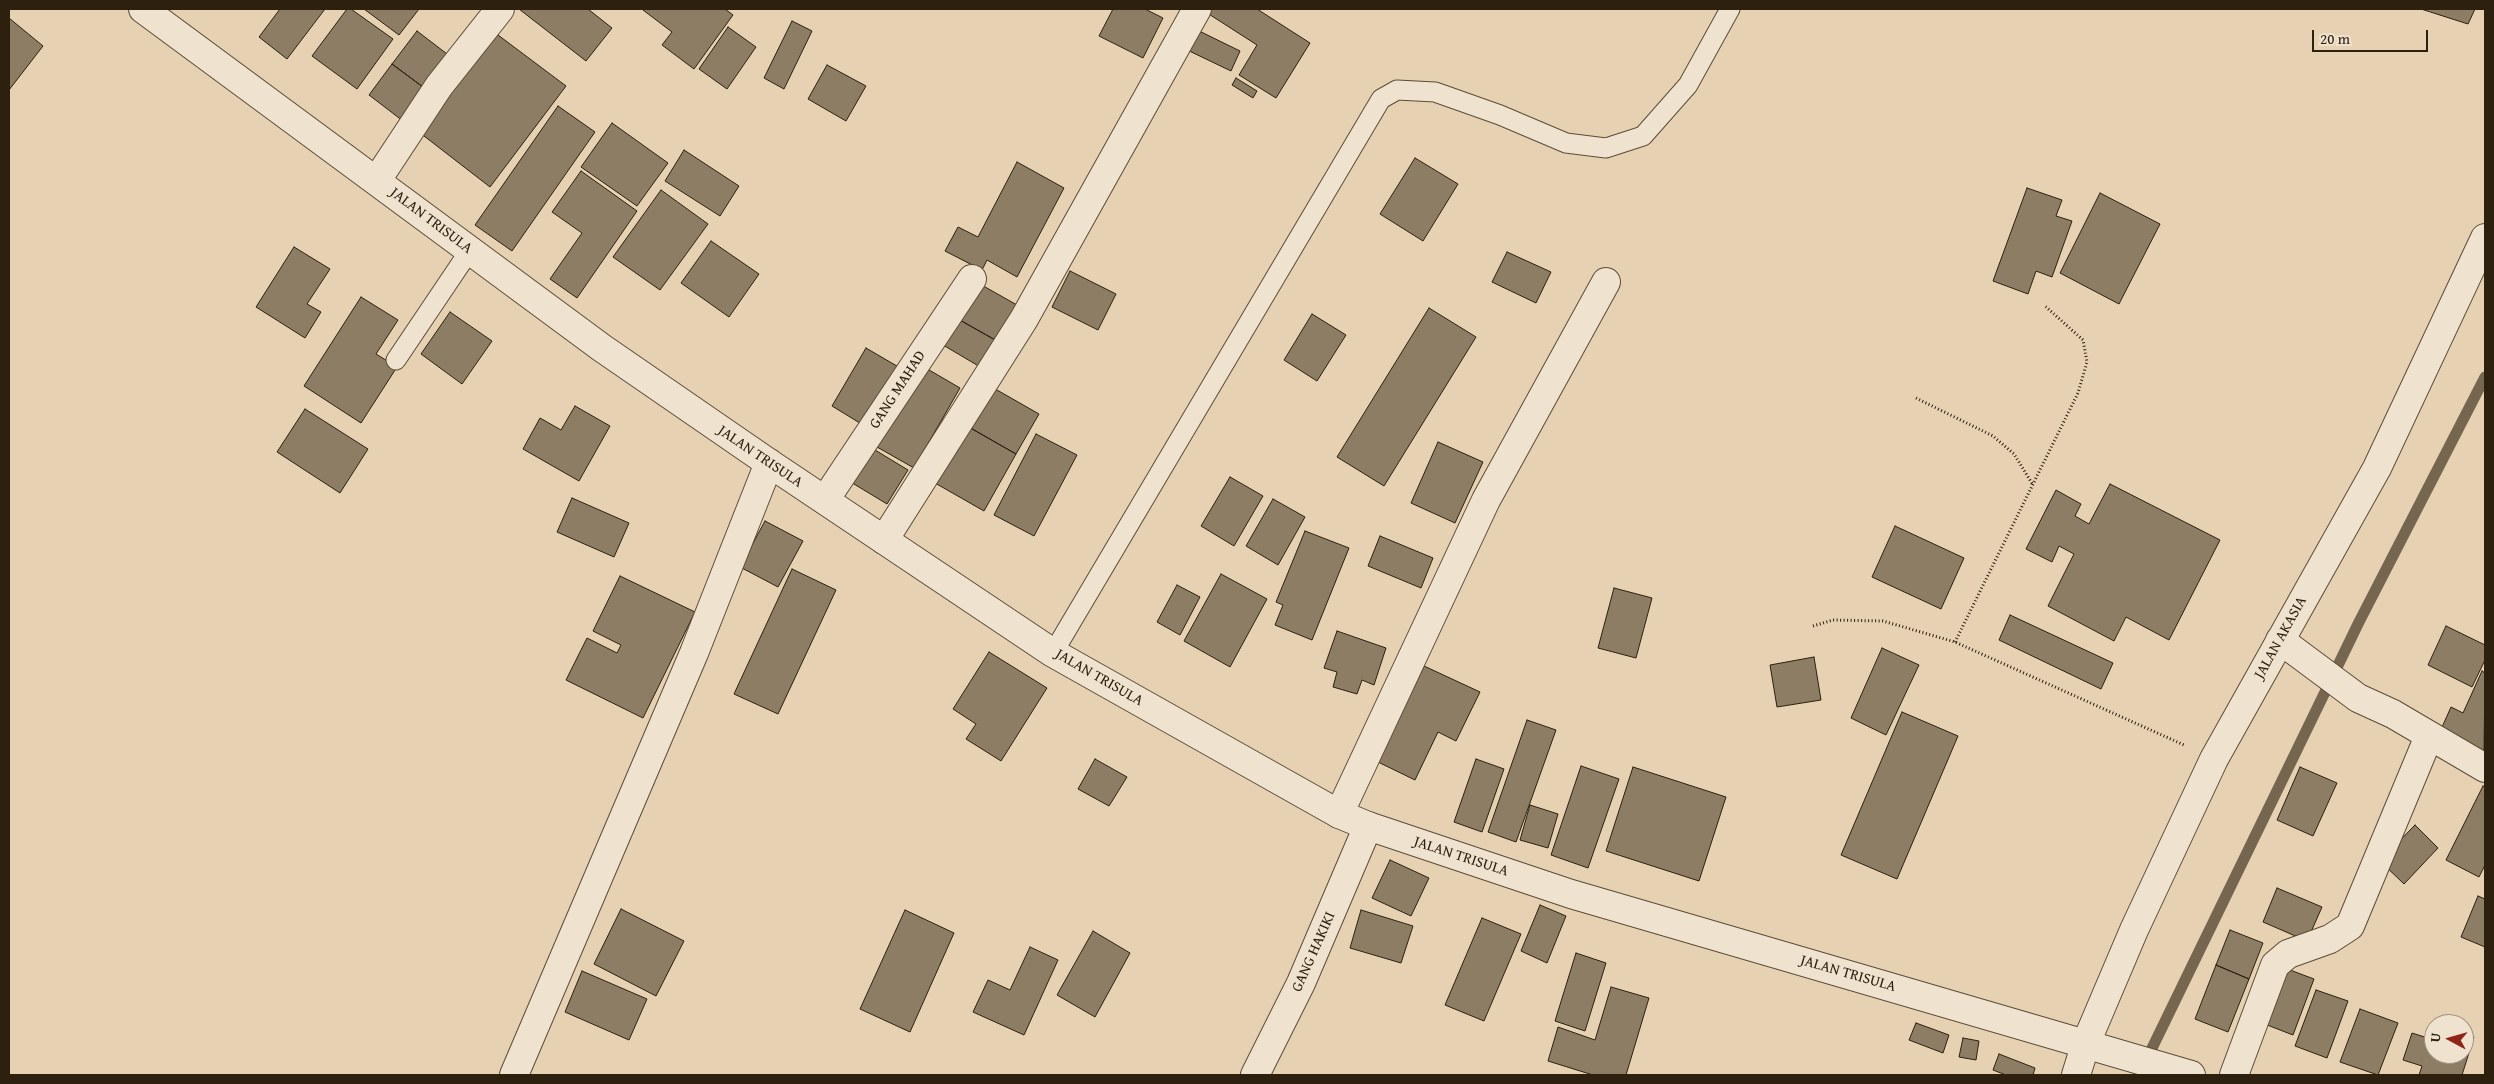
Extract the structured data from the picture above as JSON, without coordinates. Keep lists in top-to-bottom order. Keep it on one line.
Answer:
{"streets":{"street":["JALAN TRISULA","GANG MAHAD","JALAN AKASIA","GANG HAKIKI"]},"crossings":[["JALAN TRISULA","GANG MAHAD"],["JALAN TRISULA","JALAN AKASIA"],["JALAN TRISULA","GANG HAKIKI"]],"scale_bar":"20 m","north":"left"}
